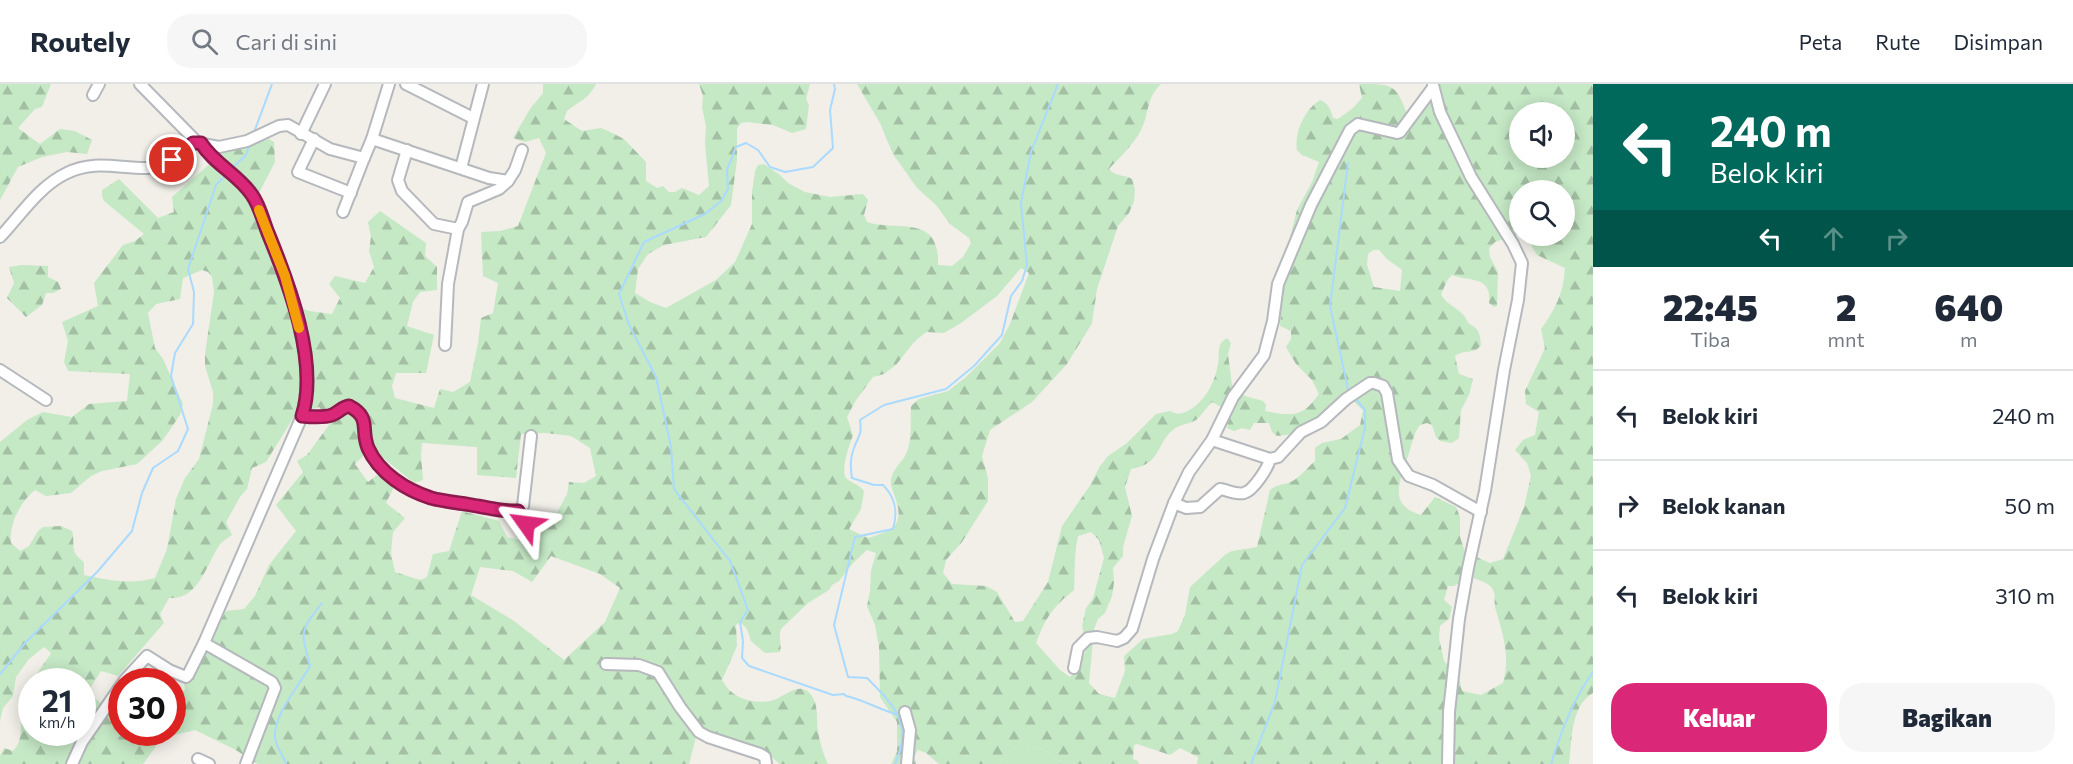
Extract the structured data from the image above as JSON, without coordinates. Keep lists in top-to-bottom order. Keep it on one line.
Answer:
{"page":{"header":"Routely","search":"Cari di sini","nav":["Peta","Rute","Disimpan"],"turn":["240 m","Belok kiri"],"eta":["22:45","Tiba","2","mnt","640","m"],"list":[{"name":"Belok kiri","value":"240 m"},{"name":"Belok kanan","value":"50 m"},{"name":"Belok kiri","value":"310 m"}],"speed":"21 km/h","limit":"30","buttons":["Keluar","Bagikan"]}}
